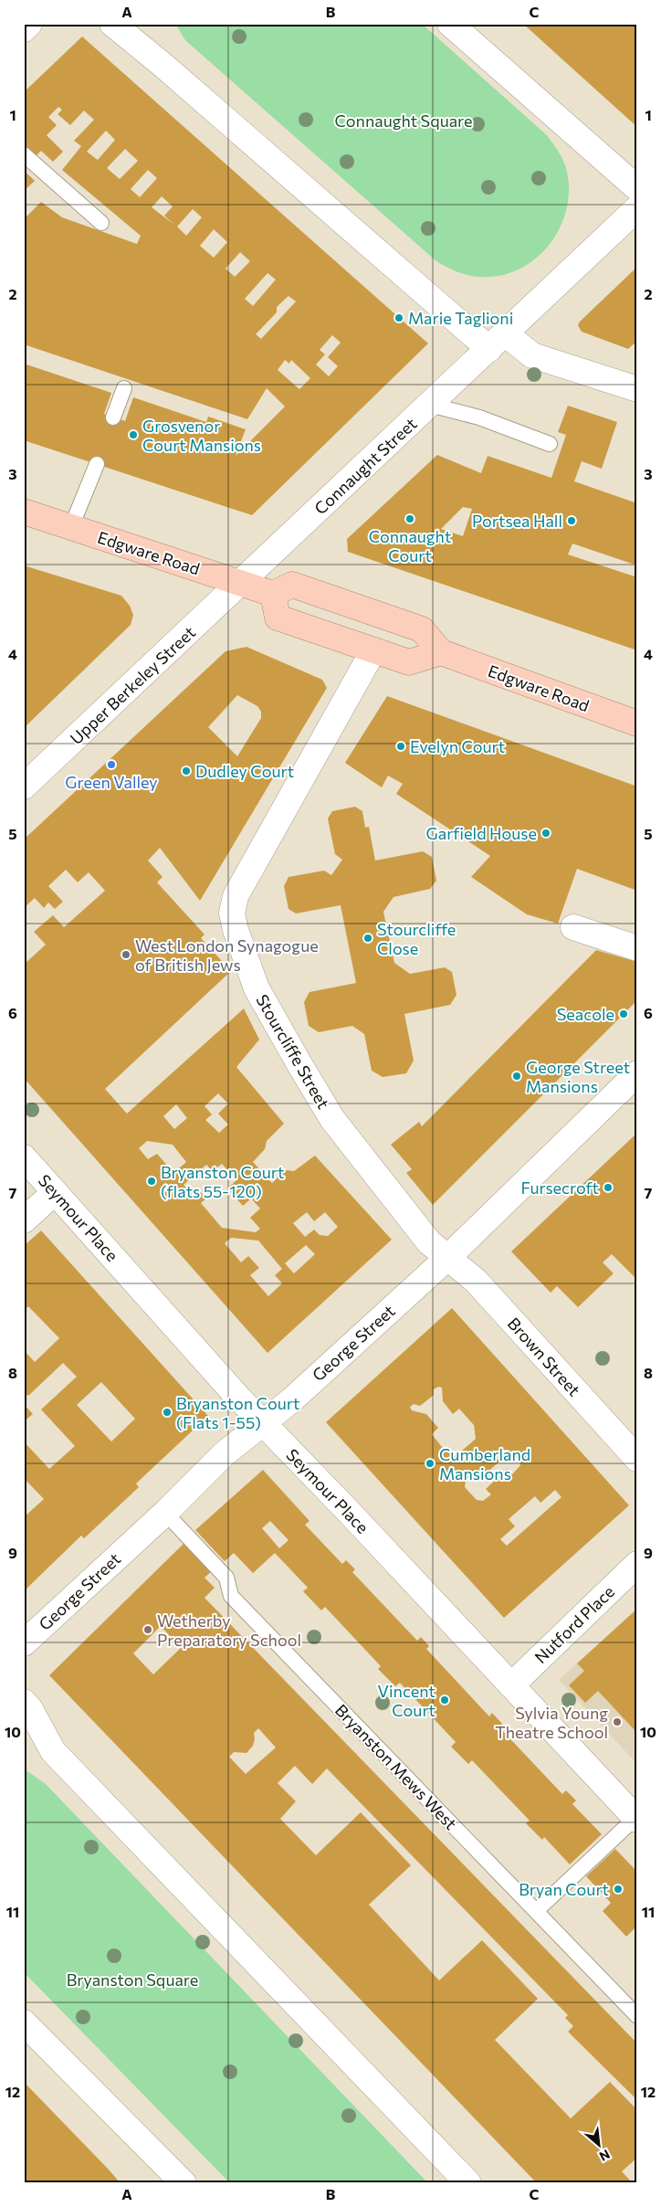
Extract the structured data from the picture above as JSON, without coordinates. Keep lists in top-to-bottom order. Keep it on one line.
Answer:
{"streets":{"highway":["Edgware Road"],"street":["Connaught Street","Upper Berkeley Street","Stourcliffe Street","Seymour Place","George Street","Brown Street","Nutford Place"],"lane":["Bryanston Mews West"]},"crossings":[["Connaught Street","Edgware Road"],["Connaught Street","Upper Berkeley Street"],["Edgware Road","Upper Berkeley Street"],["Stourcliffe Street","George Street"],["Stourcliffe Street","Brown Street"],["Seymour Place","George Street"],["Seymour Place","Nutford Place"],["George Street","Brown Street"],["George Street","Bryanston Mews West"]],"parks":["Connaught Square","Bryanston Square"],"places":["Marie Taglioni","Grosvenor Court Mansions","Connaught Court","Portsea Hall","Evelyn Court","Green Valley","Dudley Court","Garfield House","Stourcliffe Close","West London Synagogue of British Jews","Seacole","George Street Mansions","Bryanston Court (flats 55-120)","Fursecroft","Bryanston Court (Flats 1-55)","Cumberland Mansions","Wetherby Preparatory School","Vincent Court","Sylvia Young Theatre School","Bryan Court"],"north":"bottom right","grid":{"columns":["A","B","C"],"rows":["1","2","3","4","5","6","7","8","9","10","11","12"]}}
